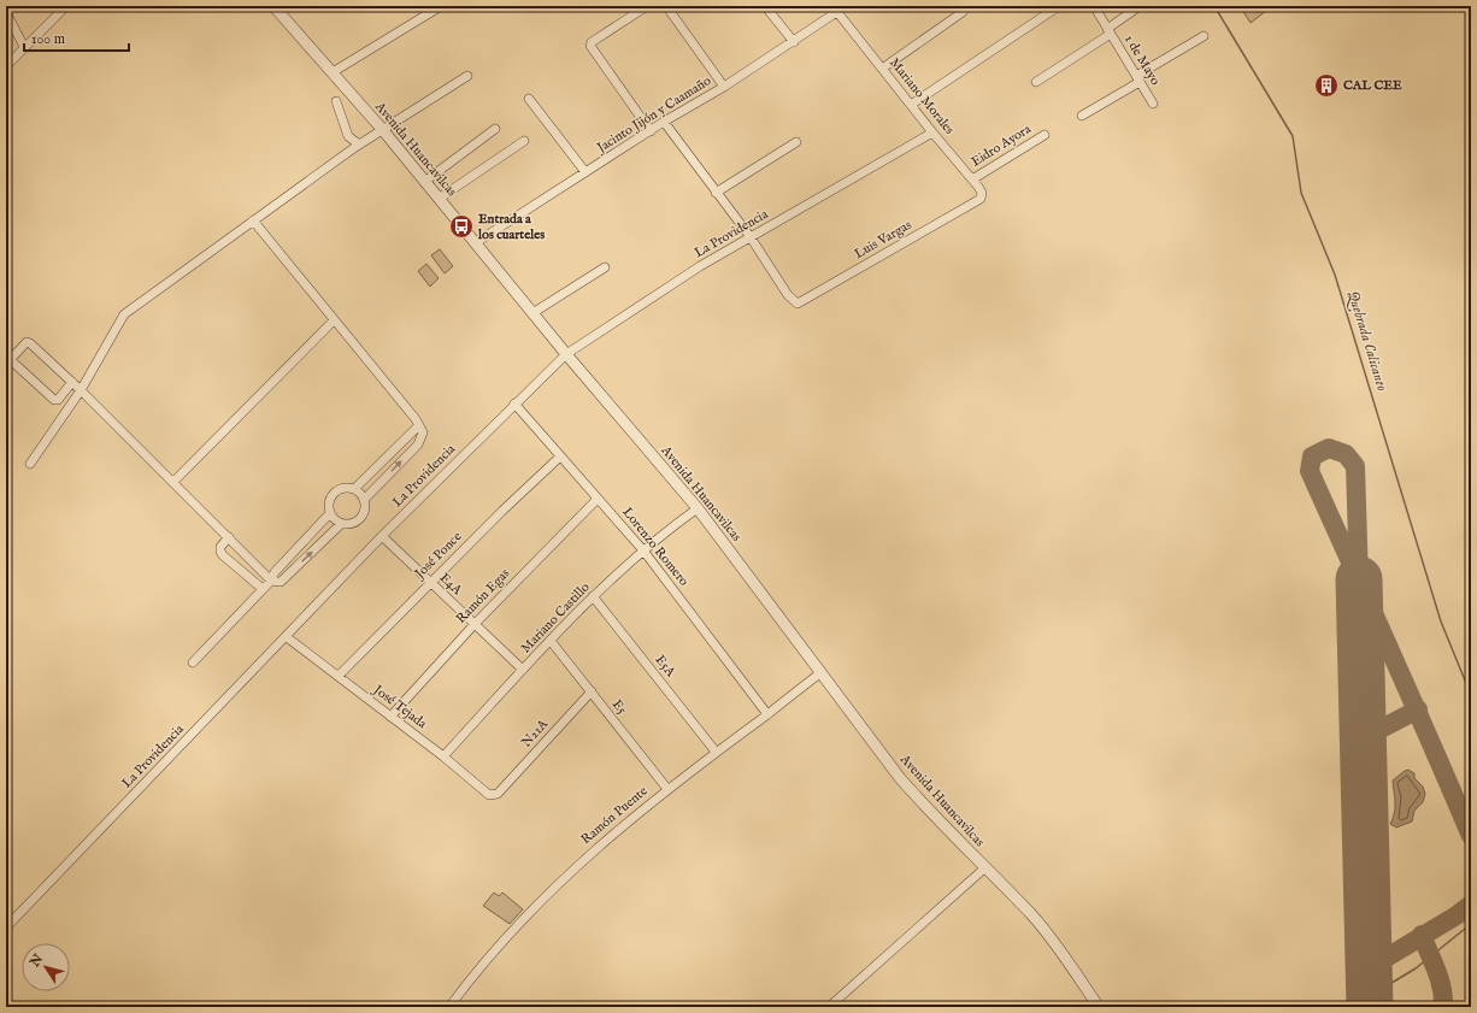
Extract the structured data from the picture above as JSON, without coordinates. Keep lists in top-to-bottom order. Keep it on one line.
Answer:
{"streets":{"street":["1 de Mayo","Mariano Morales","Jacinto Jijón y Caamaño","Eidro Ayora","Avenida Huancavilcas","La Providencia","Luis Vargas","Lorenzo Romero","José Ponce","E4A","Ramón Egas","Mariano Castillo","E5A","José Tejada","E5","N21A","Ramón Puente"]},"crossings":[["Mariano Morales","Jacinto Jijón y Caamaño"],["Mariano Morales","Eidro Ayora"],["Mariano Morales","La Providencia"],["Mariano Morales","Luis Vargas"],["Jacinto Jijón y Caamaño","Avenida Huancavilcas"],["Avenida Huancavilcas","La Providencia"],["Avenida Huancavilcas","Mariano Castillo"],["Avenida Huancavilcas","Ramón Puente"],["La Providencia","Luis Vargas"],["La Providencia","Lorenzo Romero"],["La Providencia","E4A"],["La Providencia","José Tejada"],["Lorenzo Romero","José Ponce"],["Lorenzo Romero","Ramón Egas"],["Lorenzo Romero","Mariano Castillo"],["Lorenzo Romero","Ramón Puente"],["José Ponce","E4A"],["José Ponce","José Tejada"],["E4A","Ramón Egas"],["E4A","Mariano Castillo"],["Ramón Egas","José Tejada"],["Mariano Castillo","E5A"],["Mariano Castillo","José Tejada"],["Mariano Castillo","E5"],["E5A","Ramón Puente"],["José Tejada","N21A"],["E5","N21A"],["E5","Ramón Puente"]],"water":["Quebrada Calicanto"],"places":{"building":["CAL CEE"],"bus stop":["Entrada a los cuarteles"]},"scale_bar":"100 m","north":"top left"}
